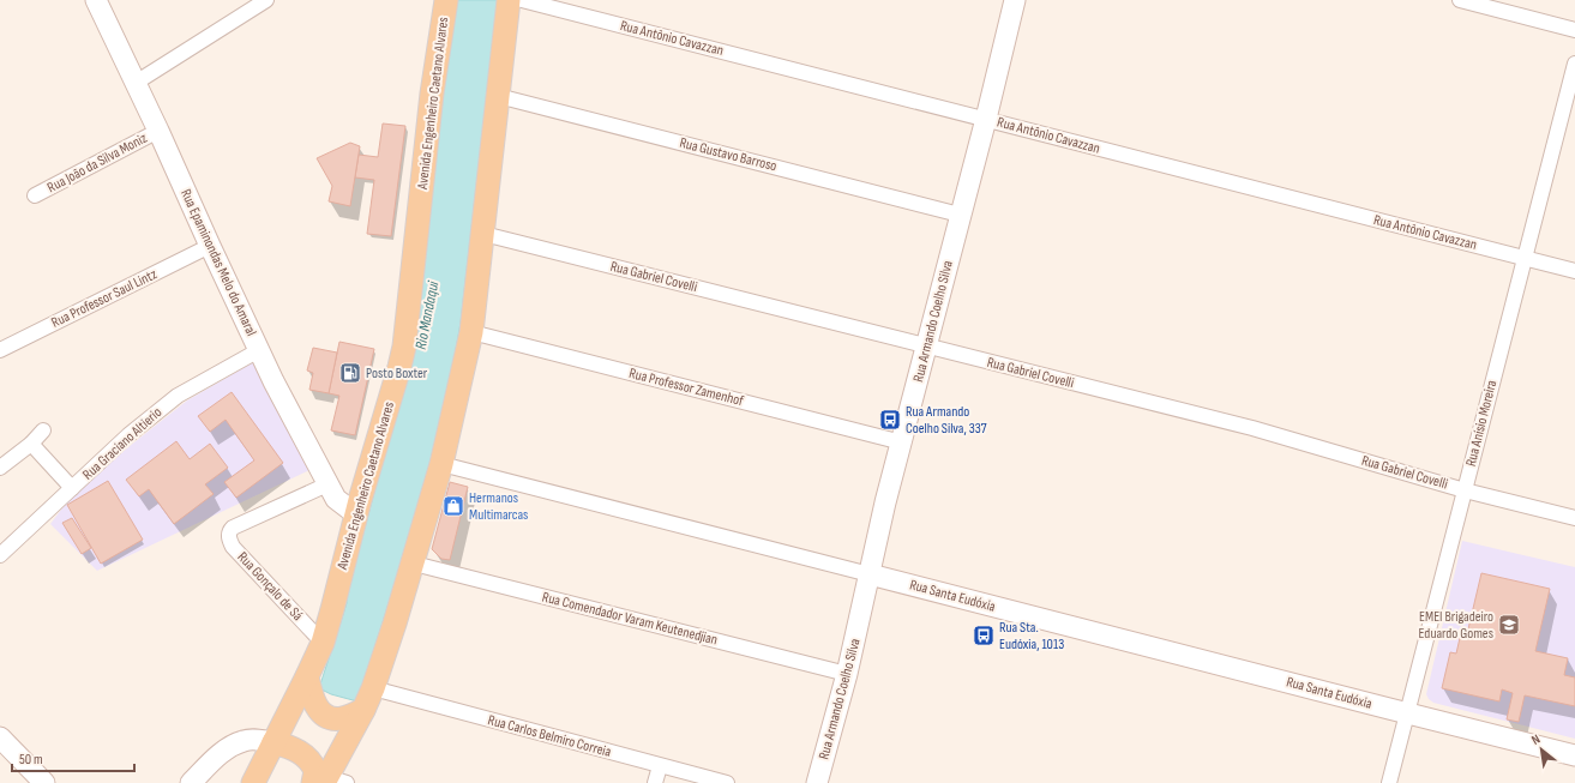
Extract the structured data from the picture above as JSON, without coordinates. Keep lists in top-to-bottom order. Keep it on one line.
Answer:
{"streets":{"main road":["Avenida Engenheiro Caetano Alvares"],"street":["Rua Antônio Cavazzan","Rua Gustavo Barroso","Rua João da Silva Moniz","Rua Epaminondas Melo do Amaral","Rua Gabriel Covelli","Rua Professor Saul Lintz","Rua Armando Coelho Silva","Rua Professor Zamenhof","Rua Anísio Moreira","Rua Graciano Altierio","Rua Gonçalo de Sá","Rua Santa Eudóxia","Rua Comendador Varam Keutenedjian","Rua Carlos Belmiro Correia"]},"crossings":[["Rua Antônio Cavazzan","Rua Armando Coelho Silva"],["Rua Antônio Cavazzan","Rua Anísio Moreira"],["Avenida Engenheiro Caetano Alvares","Rua Epaminondas Melo do Amaral"],["Avenida Engenheiro Caetano Alvares","Rua Gonçalo de Sá"],["Rua Gustavo Barroso","Rua Armando Coelho Silva"],["Rua João da Silva Moniz","Rua Epaminondas Melo do Amaral"],["Rua Epaminondas Melo do Amaral","Rua Professor Saul Lintz"],["Rua Epaminondas Melo do Amaral","Rua Graciano Altierio"],["Rua Epaminondas Melo do Amaral","Rua Gonçalo de Sá"],["Rua Gabriel Covelli","Rua Armando Coelho Silva"],["Rua Gabriel Covelli","Rua Anísio Moreira"],["Rua Armando Coelho Silva","Rua Professor Zamenhof"],["Rua Armando Coelho Silva","Rua Santa Eudóxia"],["Rua Armando Coelho Silva","Rua Comendador Varam Keutenedjian"],["Rua Anísio Moreira","Rua Santa Eudóxia"]],"water":["Rio Mandaqui"],"places":{"fuel station":["Posto Boxter"],"bus stop":["Rua Armando Coelho Silva, 337","Rua Sta. Eudóxia, 1013"],"shop":["Hermanos Multimarcas"],"school or university":["EMEI Brigadeiro Eduardo Gomes"]},"scale_bar":"50 m","north":"top left"}
